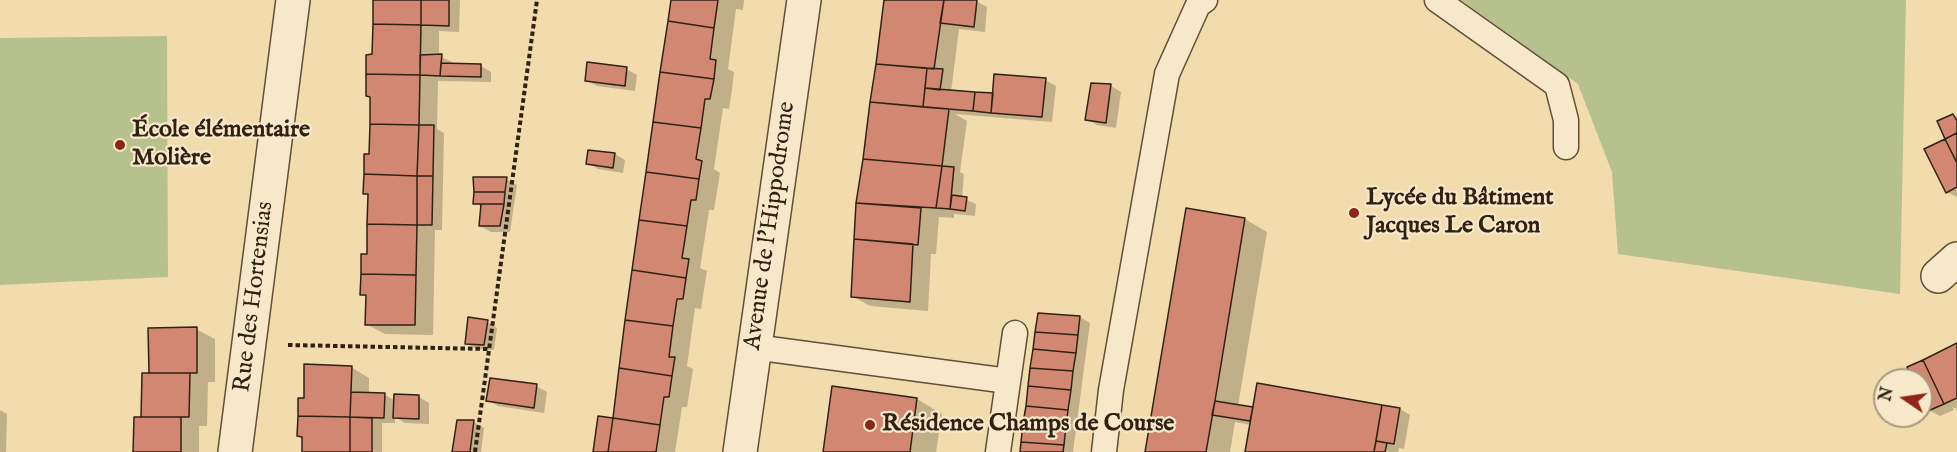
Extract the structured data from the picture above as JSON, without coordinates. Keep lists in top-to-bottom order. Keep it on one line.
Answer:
{"streets":{"street":["Avenue de l'Hippodrome","Rue des Hortensias"]},"places":["École élémentaire Molière","Lycée du Bâtiment Jacques Le Caron","Résidence Champs de Course"],"north":"left"}
